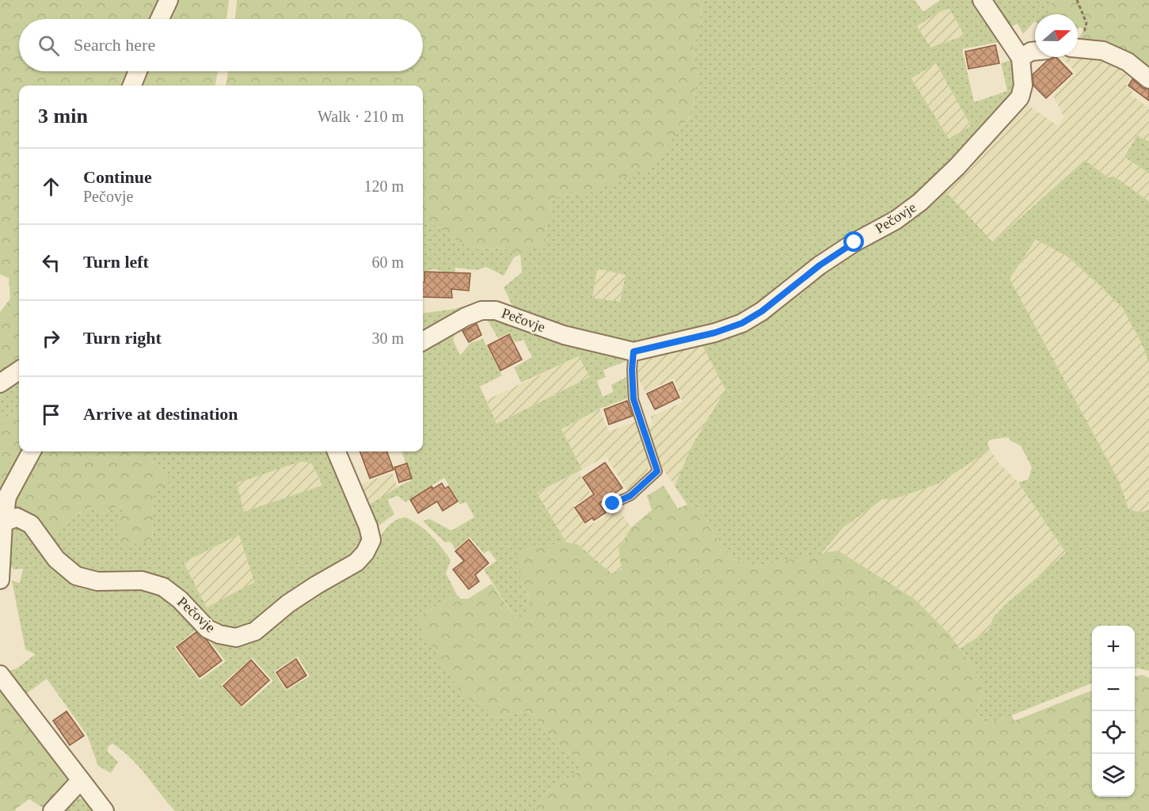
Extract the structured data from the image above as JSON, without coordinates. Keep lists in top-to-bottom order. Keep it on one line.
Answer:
{"streets":{"street":["Pečovje"]},"north":"right","page":{"search":"Search here","heading":["3 min","Walk · 210 m"],"list":[["Continue","Pečovje","120 m"],["Turn left","60 m"],["Turn right","30 m"],"Arrive at destination"],"map_buttons":["+","−"]}}
